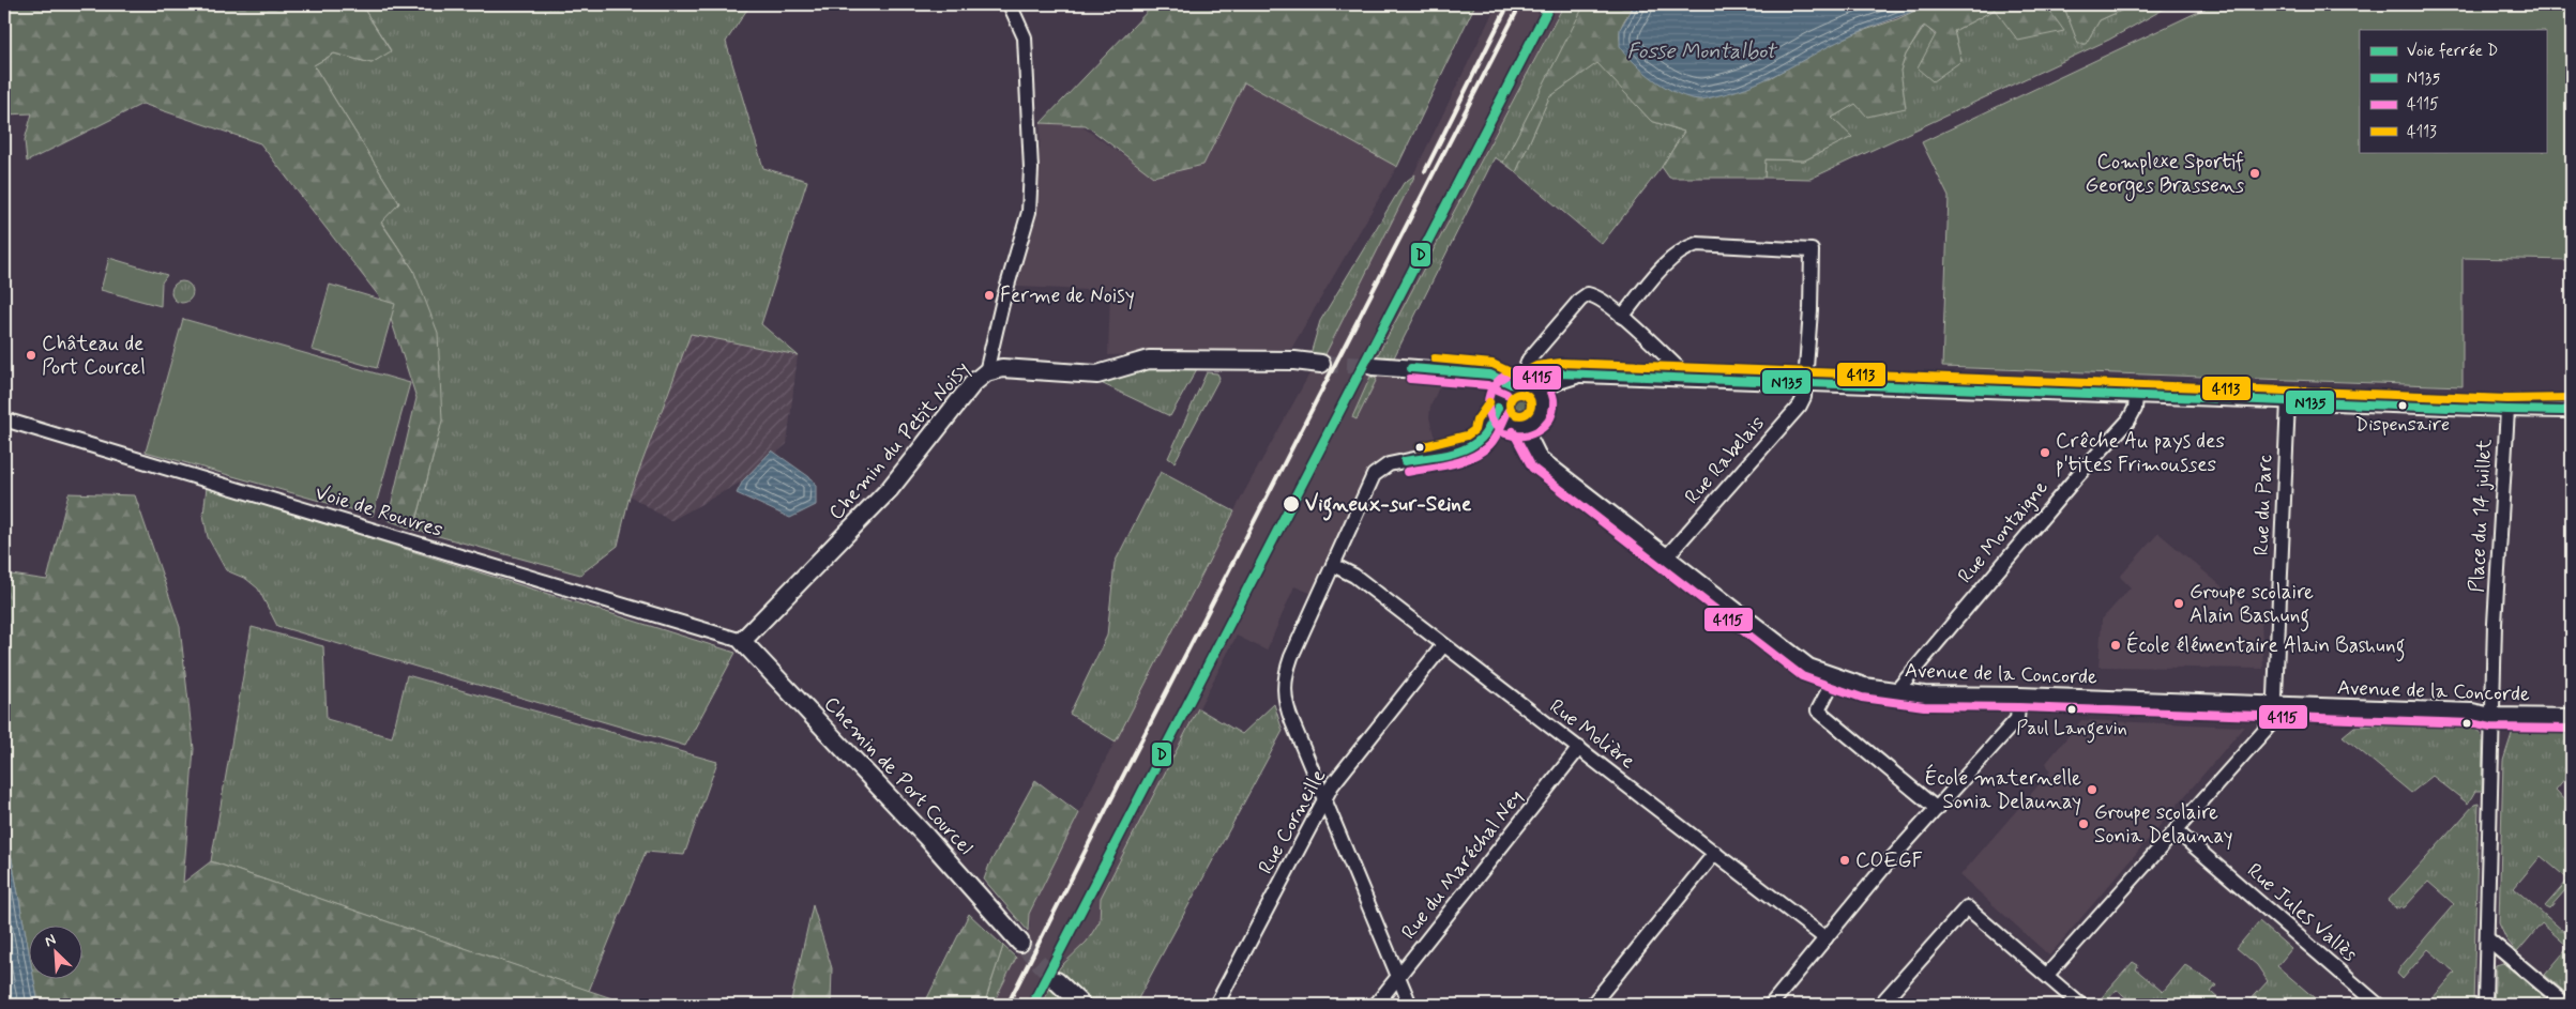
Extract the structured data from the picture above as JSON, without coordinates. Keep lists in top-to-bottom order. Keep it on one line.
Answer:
{"streets":{"street":["Chemin du Petit Noisy","Rue Rabelais","Rue du Parc","Voie de Rouvres","Place du 14 juillet","Rue Montaigne","Avenue de la Concorde","Rue Molière","Chemin de Port Courcel","Rue Corneille","Rue du Maréchal Ney","Rue Jules Vallès"]},"crossings":[["Chemin du Petit Noisy","Voie de Rouvres"],["Chemin du Petit Noisy","Chemin de Port Courcel"],["Rue Rabelais","Avenue de la Concorde"],["Rue du Parc","Avenue de la Concorde"],["Voie de Rouvres","Chemin de Port Courcel"],["Place du 14 juillet","Avenue de la Concorde"],["Rue Montaigne","Avenue de la Concorde"],["Rue Molière","Rue Corneille"],["Rue Molière","Rue du Maréchal Ney"]],"water":["Fosse Montalbot"],"places":["Complexe Sportif Georges Brassens","Ferme de Noisy","Château de Port Courcel","Dispensaire","Crêche Au pays des p'tites Frimousses","Vigneux-sur-Seine","Groupe scolaire Alain Bashung","École élémentaire Alain Bashung","Paul Langevin","École maternelle Sonia Delaunay","Groupe scolaire Sonia Delaunay","COEGF"],"lines":["rail line D","transit line 4113","transit line N135","transit line 4115"],"legend":["Voie ferrée D","N135","4115","4113"],"north":"top left"}
